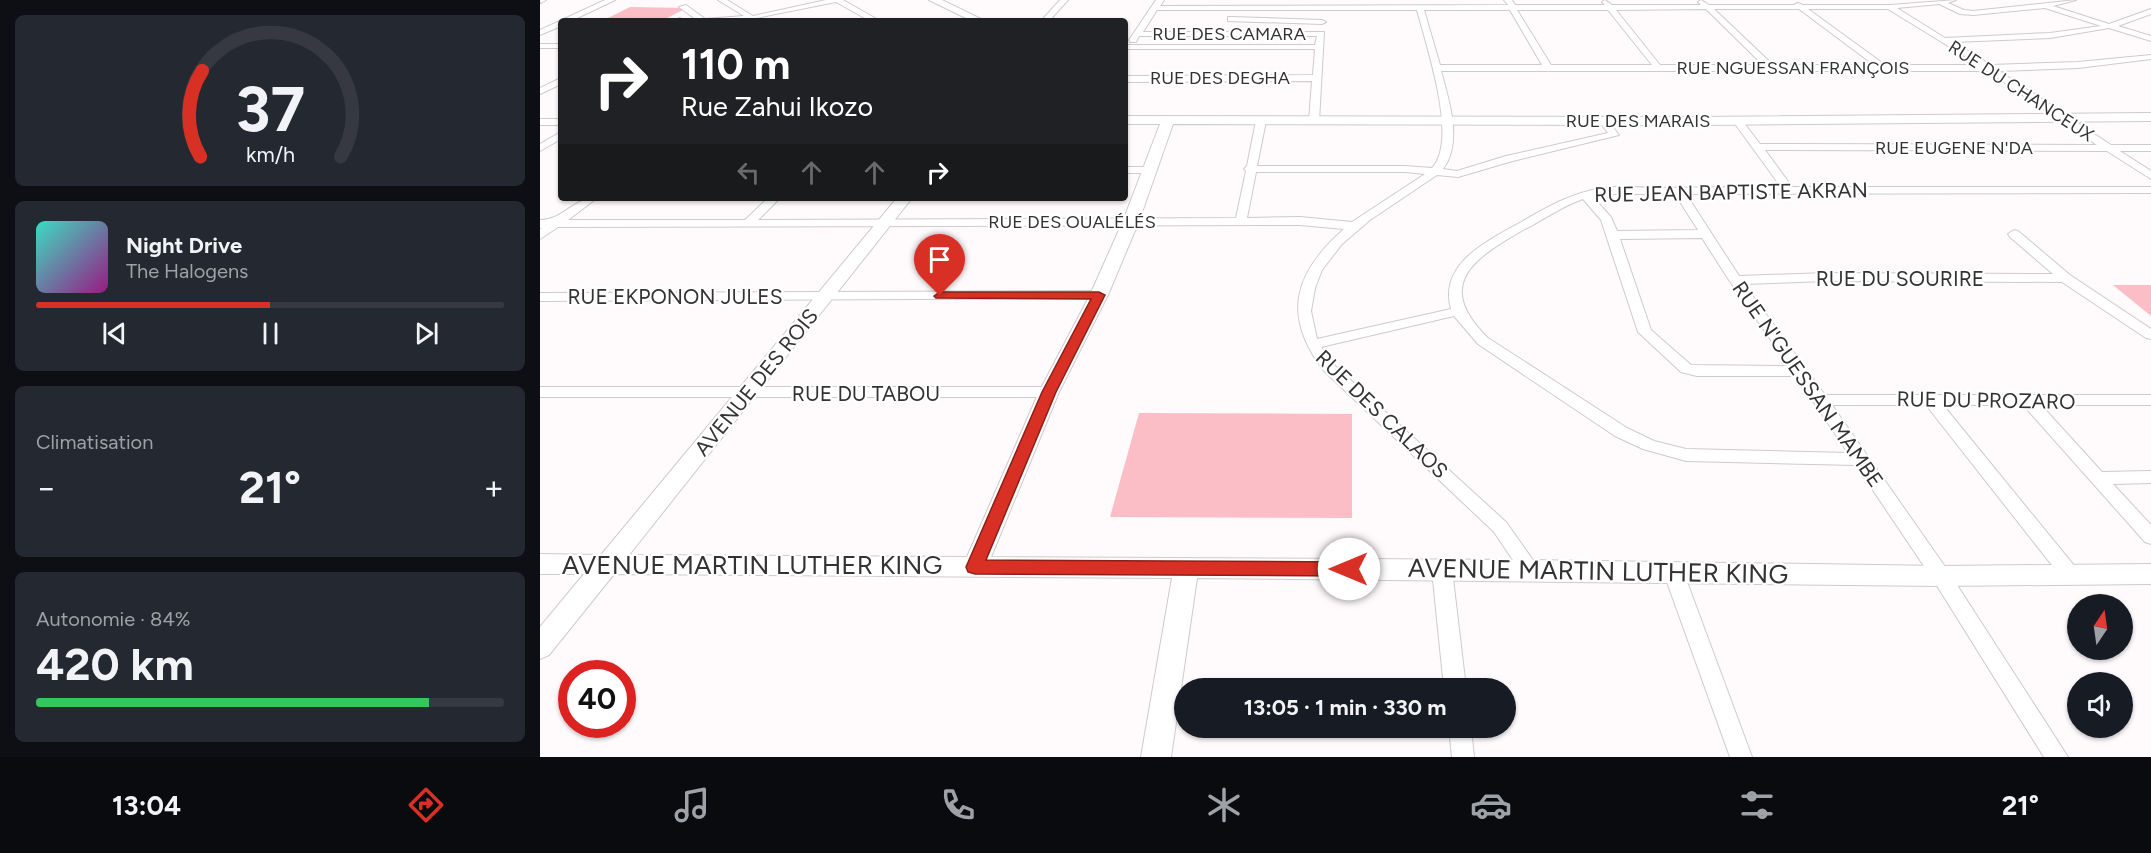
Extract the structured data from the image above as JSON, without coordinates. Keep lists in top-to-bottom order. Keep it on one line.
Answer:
{"streets":{"street":["RUE DES CAMARA","RUE NGUESSAN FRANÇOIS","RUE DES DEGHA","RUE DU CHANCEUX","RUE DES MARAIS","RUE EUGENE N'DA","RUE JEAN BAPTISTE AKRAN","RUE DES OUALÉLÉS","RUE DU SOURIRE","RUE EKPONON JULES","AVENUE DES ROIS","RUE N'GUESSAN MAMBE","RUE DU TABOU","RUE DU PROZARO","RUE DES CALAOS","AVENUE MARTIN LUTHER KING"]},"crossings":[["RUE NGUESSAN FRANÇOIS","RUE DU CHANCEUX"],["RUE DU CHANCEUX","RUE DES MARAIS"],["RUE DU CHANCEUX","RUE EUGENE N'DA"],["RUE JEAN BAPTISTE AKRAN","RUE N'GUESSAN MAMBE"],["RUE DES OUALÉLÉS","AVENUE DES ROIS"],["RUE DES OUALÉLÉS","RUE DES CALAOS"],["RUE DU SOURIRE","RUE N'GUESSAN MAMBE"],["RUE EKPONON JULES","AVENUE DES ROIS"],["AVENUE DES ROIS","RUE DU TABOU"],["AVENUE DES ROIS","AVENUE MARTIN LUTHER KING"],["RUE N'GUESSAN MAMBE","RUE DU PROZARO"],["RUE N'GUESSAN MAMBE","AVENUE MARTIN LUTHER KING"],["RUE DES CALAOS","AVENUE MARTIN LUTHER KING"]],"north":"top","page":{"turn":["110 m","Rue Zahui Ikozo"],"song":["Night Drive","The Halogens"],"tile":["Climatisation",["Autonomie · 84%","420 km"]],"heat":["−","21°","+"],"limit":"40","trip":"13:05 · 1 min · 330 m","tabs":["13:04","21°"],"gauge":["37","km/h"]}}
